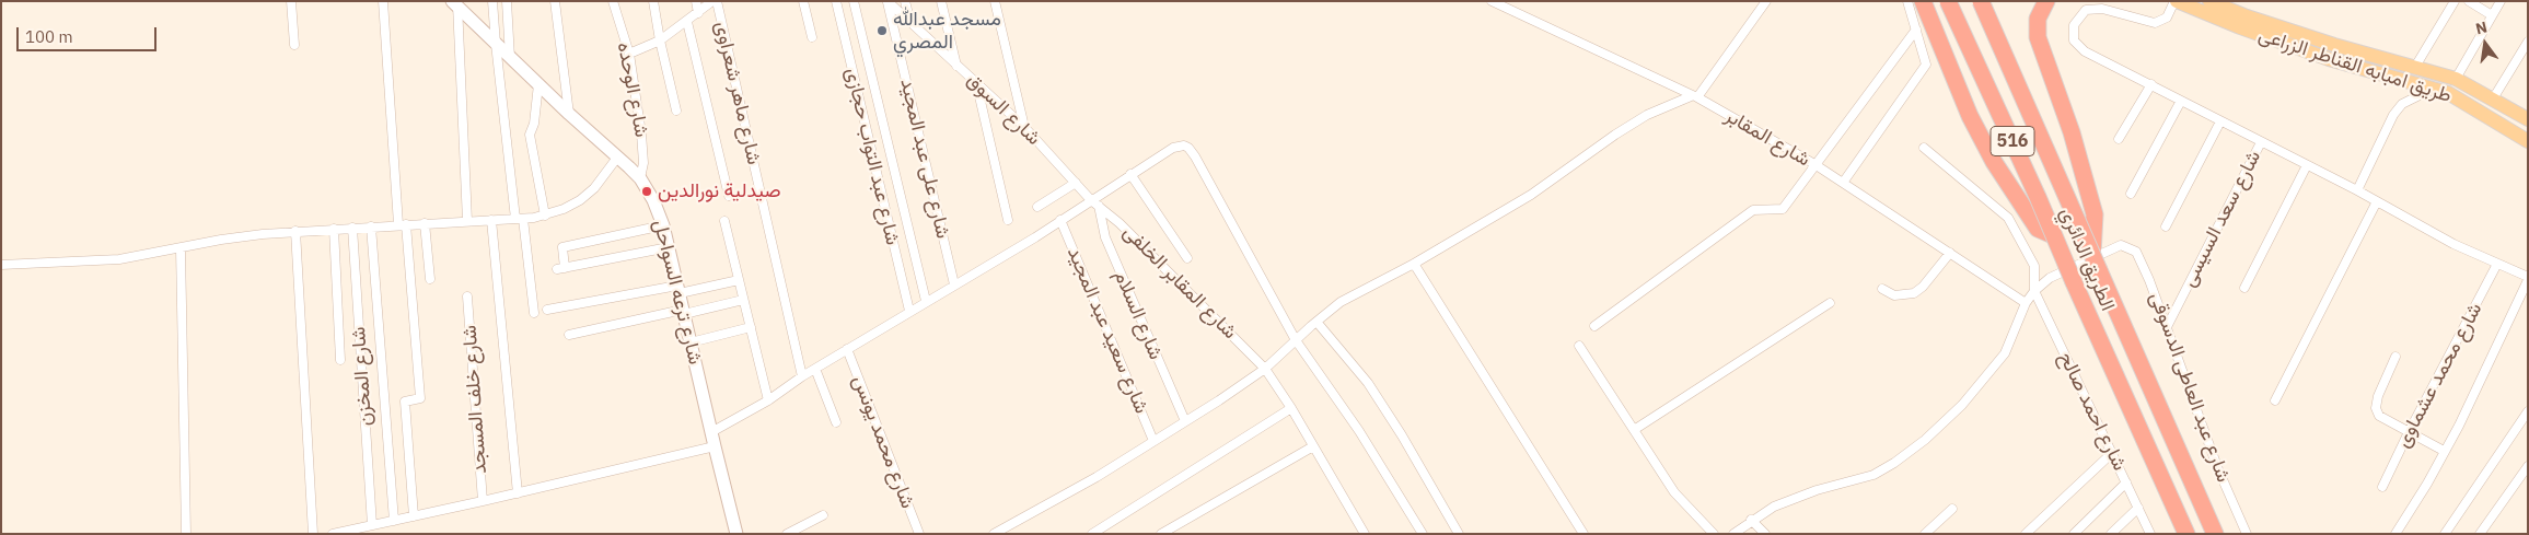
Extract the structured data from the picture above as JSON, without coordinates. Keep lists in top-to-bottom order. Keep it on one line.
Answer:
{"streets":{"highway":["516","الطريق الدائري"],"main road":["طريق امبابه القناطر الزراعى","شارع ترعه السواحل"],"street":["شارع الوحده","شارع ماهر شعراوى","شارع السوق","شارع المقابر","شارع عبد التواب حجازى","شارع على عبد المجيد","شارع سعد السيسى","شارع المقابر الخلفى","شارع السلام","شارع سعيد عبد المجيد","شارع محمد عشماوى","شارع المخزن","شارع عبد العاطى الدسوقى","شارع خلف المسجد","شارع احمد صالح","شارع محمد يونس"]},"crossings":[["شارع الوحده","شارع ترعه السواحل"],["شارع السوق","شارع على عبد المجيد"],["شارع السوق","شارع المقابر الخلفى"],["شارع سعد السيسى","شارع عبد العاطى الدسوقى"],["شارع المقابر الخلفى","شارع السلام"],["شارع عبد العاطى الدسوقى","شارع احمد صالح"]],"places":["مسجد عبدالله المصري","صيدلية نورالدين"],"scale_bar":"100 m","north":"top"}
